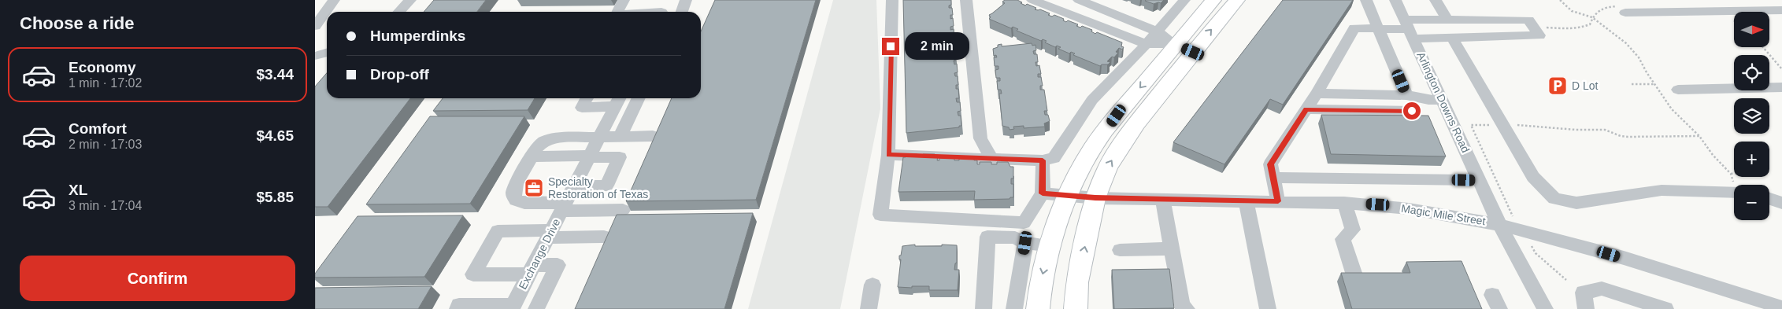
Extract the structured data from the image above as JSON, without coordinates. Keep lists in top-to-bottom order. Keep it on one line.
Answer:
{"streets":{"street":["Arlington Downs Road","Magic Mile Street","Exchange Drive"]},"crossings":[["Arlington Downs Road","Magic Mile Street"]],"places":{"parking":["D Lot"],"office":["Specialty Restoration of Texas"]},"north":"right","page":{"heading":"Choose a ride","map_buttons":["+","−"],"banner":["Humperdinks","Drop-off"],"bubble":"2 min","list":[{"name":"Economy","note":"1 min · 17:02","value":"$3.44"},{"name":"Comfort","note":"2 min · 17:03","value":"$4.65"},{"name":"XL","note":"3 min · 17:04","value":"$5.85"}],"buttons":"Confirm"}}
